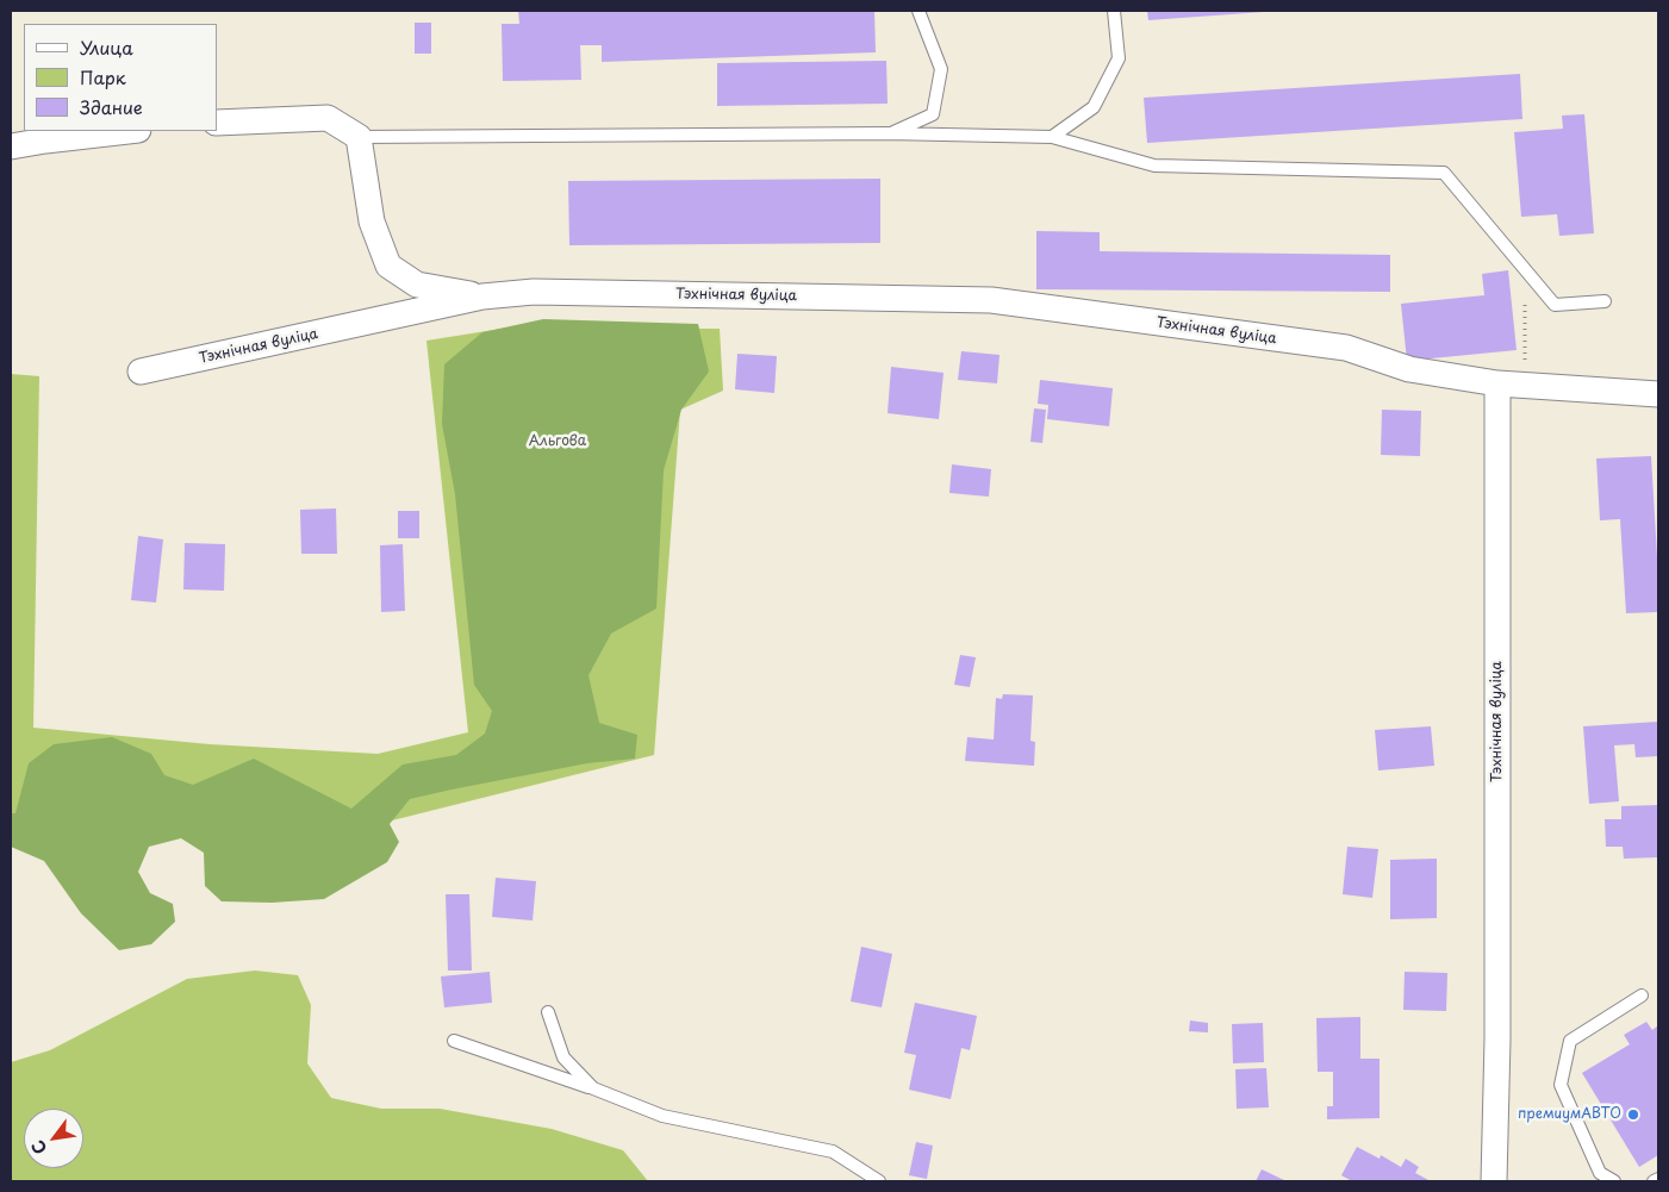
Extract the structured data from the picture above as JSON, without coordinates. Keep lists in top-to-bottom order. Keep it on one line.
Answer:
{"streets":{"street":["Тэхнічная вуліца"]},"parks":["Альгова"],"places":["премиумАВТО"],"legend":["Улица","Парк","Здание"],"north":"bottom left"}
